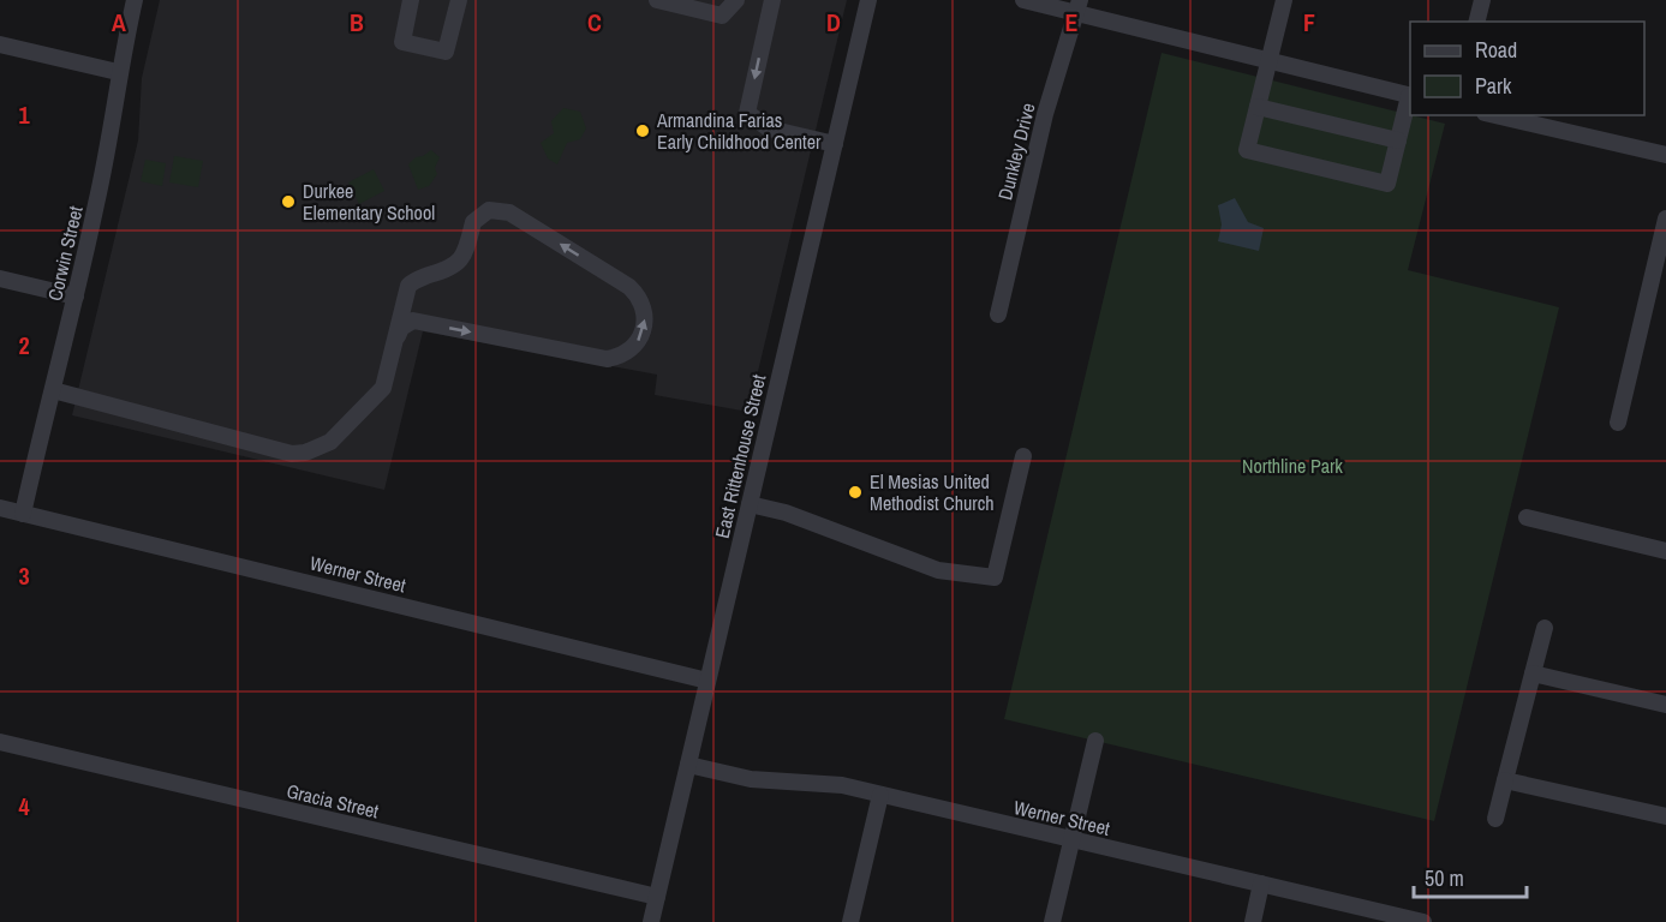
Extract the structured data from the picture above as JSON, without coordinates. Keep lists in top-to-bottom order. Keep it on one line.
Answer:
{"streets":{"street":["Dunkley Drive","Corwin Street","East Rittenhouse Street","Werner Street","Gracia Street"]},"crossings":[["Corwin Street","Werner Street"],["East Rittenhouse Street","Werner Street"],["East Rittenhouse Street","Gracia Street"]],"parks":["Northline Park"],"places":["Armandina Farias Early Childhood Center","Durkee Elementary School","El Mesias United Methodist Church"],"legend":["Road","Park"],"scale_bar":"50 m","grid":{"columns":["A","B","C","D","E","F"],"rows":["1","2","3","4"]}}
